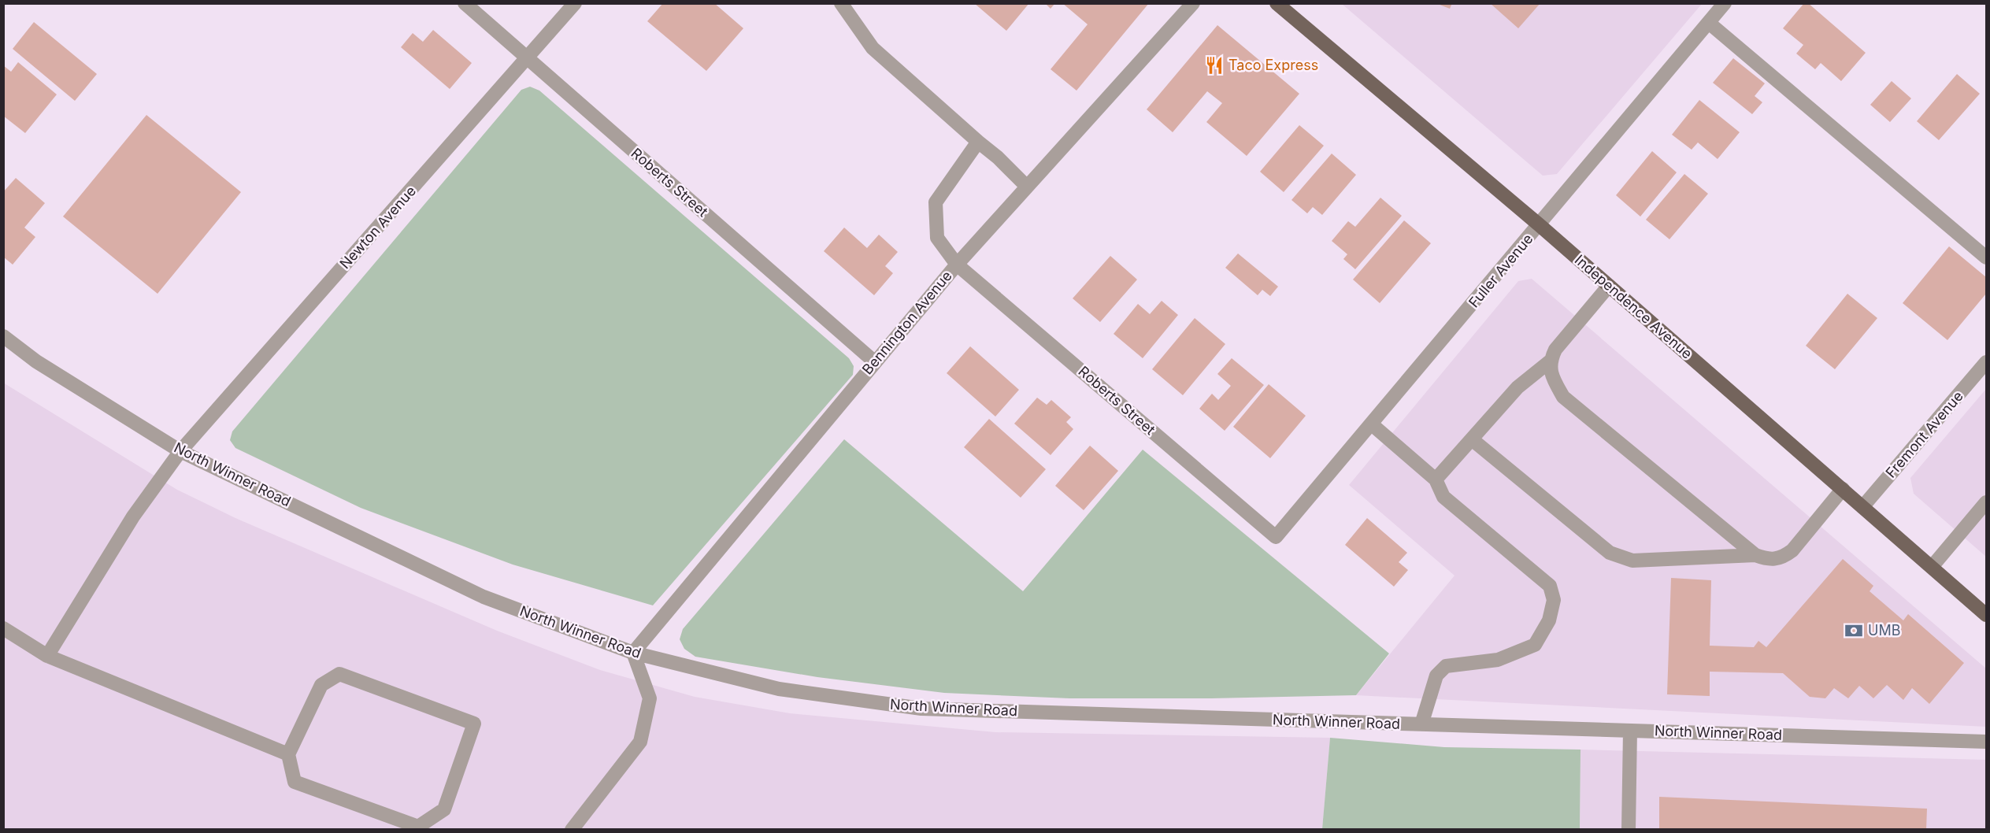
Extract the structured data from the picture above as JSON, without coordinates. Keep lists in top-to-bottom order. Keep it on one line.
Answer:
{"streets":{"main road":["Independence Avenue"],"street":["Roberts Street","Newton Avenue","Fuller Avenue","Bennington Avenue","Fremont Avenue","North Winner Road"]},"crossings":[["Roberts Street","Newton Avenue"],["Roberts Street","Fuller Avenue"],["Roberts Street","Bennington Avenue"],["Newton Avenue","North Winner Road"],["Fuller Avenue","Independence Avenue"],["Independence Avenue","Fremont Avenue"],["Bennington Avenue","North Winner Road"]],"places":{"restaurant":["Taco Express"],"bank":["UMB"]}}
